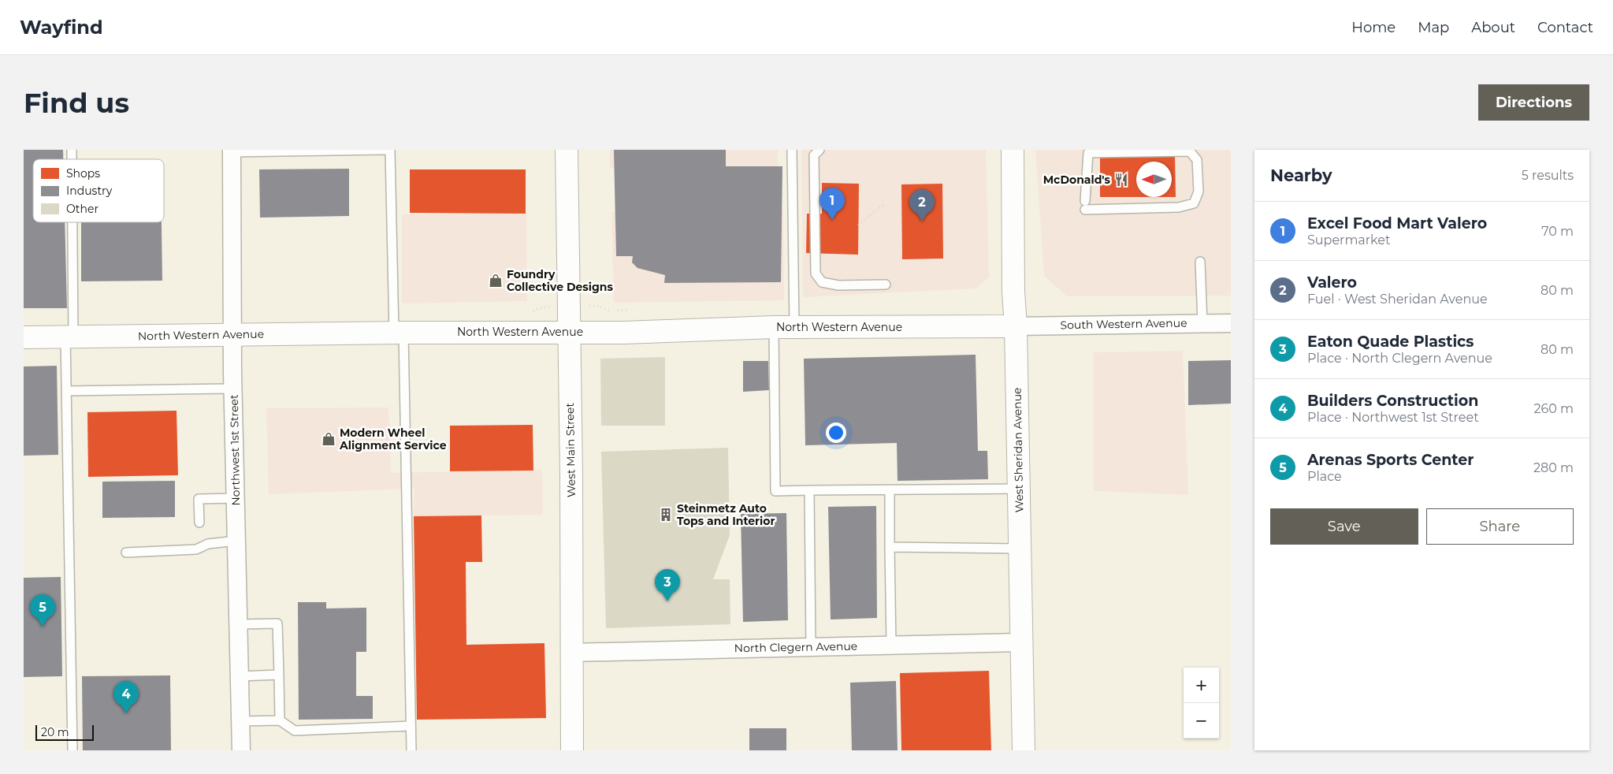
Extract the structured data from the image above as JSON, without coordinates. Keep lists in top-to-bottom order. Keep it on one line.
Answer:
{"streets":{"main road":["North Western Avenue","West Main Street","West Sheridan Avenue"],"street":["South Western Avenue","Northwest 1st Street","North Clegern Avenue"]},"crossings":[["South Western Avenue","North Western Avenue"],["South Western Avenue","West Sheridan Avenue"],["North Western Avenue","Northwest 1st Street"],["North Western Avenue","West Main Street"],["North Western Avenue","West Sheridan Avenue"],["West Main Street","North Clegern Avenue"],["West Sheridan Avenue","North Clegern Avenue"]],"places":{"restaurant":["McDonald's"],"shop":["Foundry Collective Designs","Modern Wheel Alignment Service"],"building":["Steinmetz Auto Tops and Interior"]},"legend":["Shops","Industry","Other"],"scale_bar":"20 m","north":"left","page":{"header":"Wayfind","nav":["Home","Map","About","Contact"],"buttons":["Directions",["Save","Share"]],"title":"Find us","heading":["Nearby","5 results"],"pins":["1","2","3","5","4"],"list":[{"mark":"1","name":"Excel Food Mart Valero","note":"Supermarket","value":"70 m"},{"mark":"2","name":"Valero","note":"Fuel · West Sheridan Avenue","value":"80 m"},{"mark":"3","name":"Eaton Quade Plastics","note":"Place · North Clegern Avenue","value":"80 m"},{"mark":"4","name":"Builders Construction","note":"Place · Northwest 1st Street","value":"260 m"},{"mark":"5","name":"Arenas Sports Center","note":"Place","value":"280 m"}],"map_buttons":["+","−"],"scale":"20 m"}}
